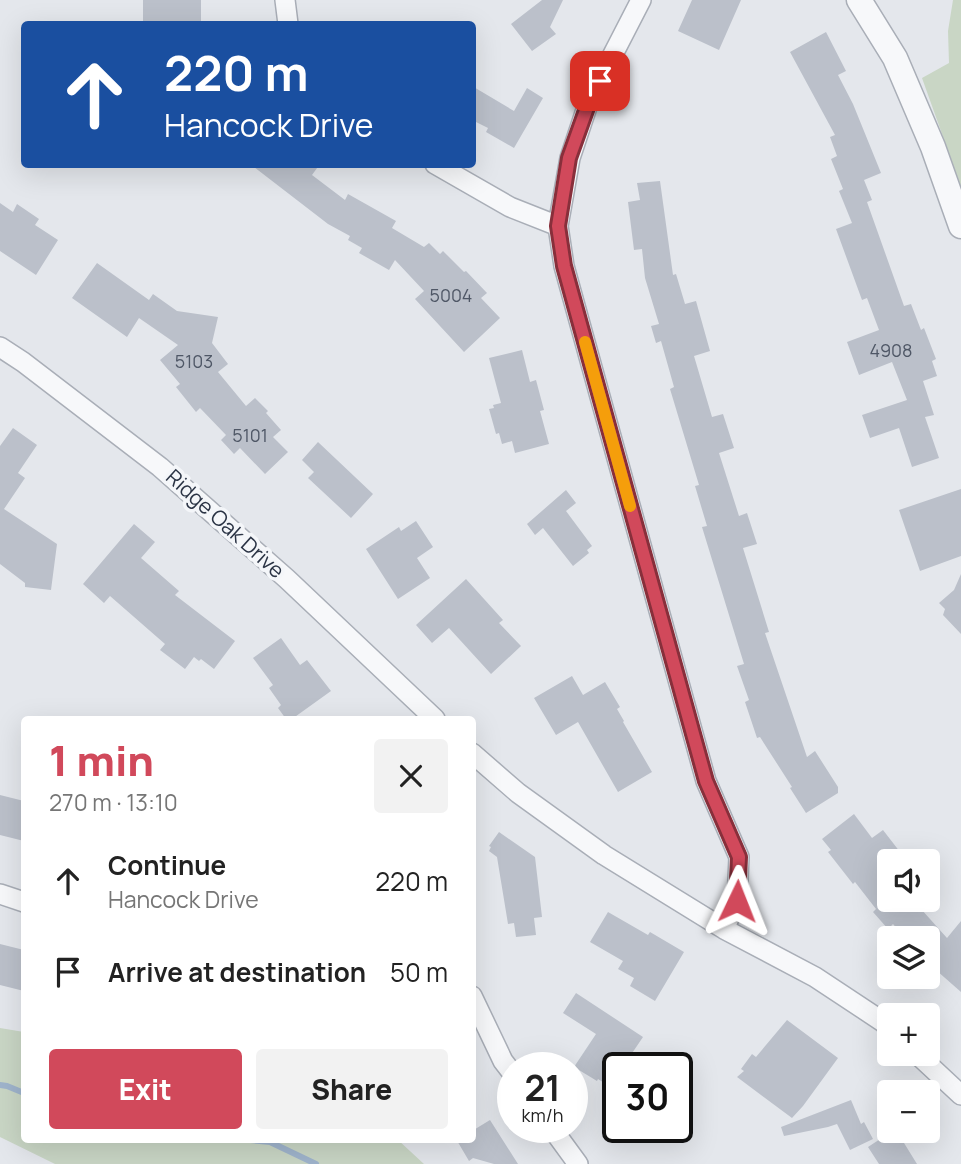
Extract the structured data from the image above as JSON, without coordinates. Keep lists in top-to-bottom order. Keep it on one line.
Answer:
{"streets":{"street":["Ridge Oak Drive"]},"house_numbers":["5004","4908","5103","5101"],"page":{"turn":["220 m","Hancock Drive"],"heading":["1 min","270 m · 13:10"],"list":[{"name":"Continue","note":"Hancock Drive","value":"220 m"},{"name":"Arrive at destination","value":"50 m"}],"map_buttons":["+","−"],"buttons":["Exit","Share"],"speed":"21 km/h","limit":"30"}}
